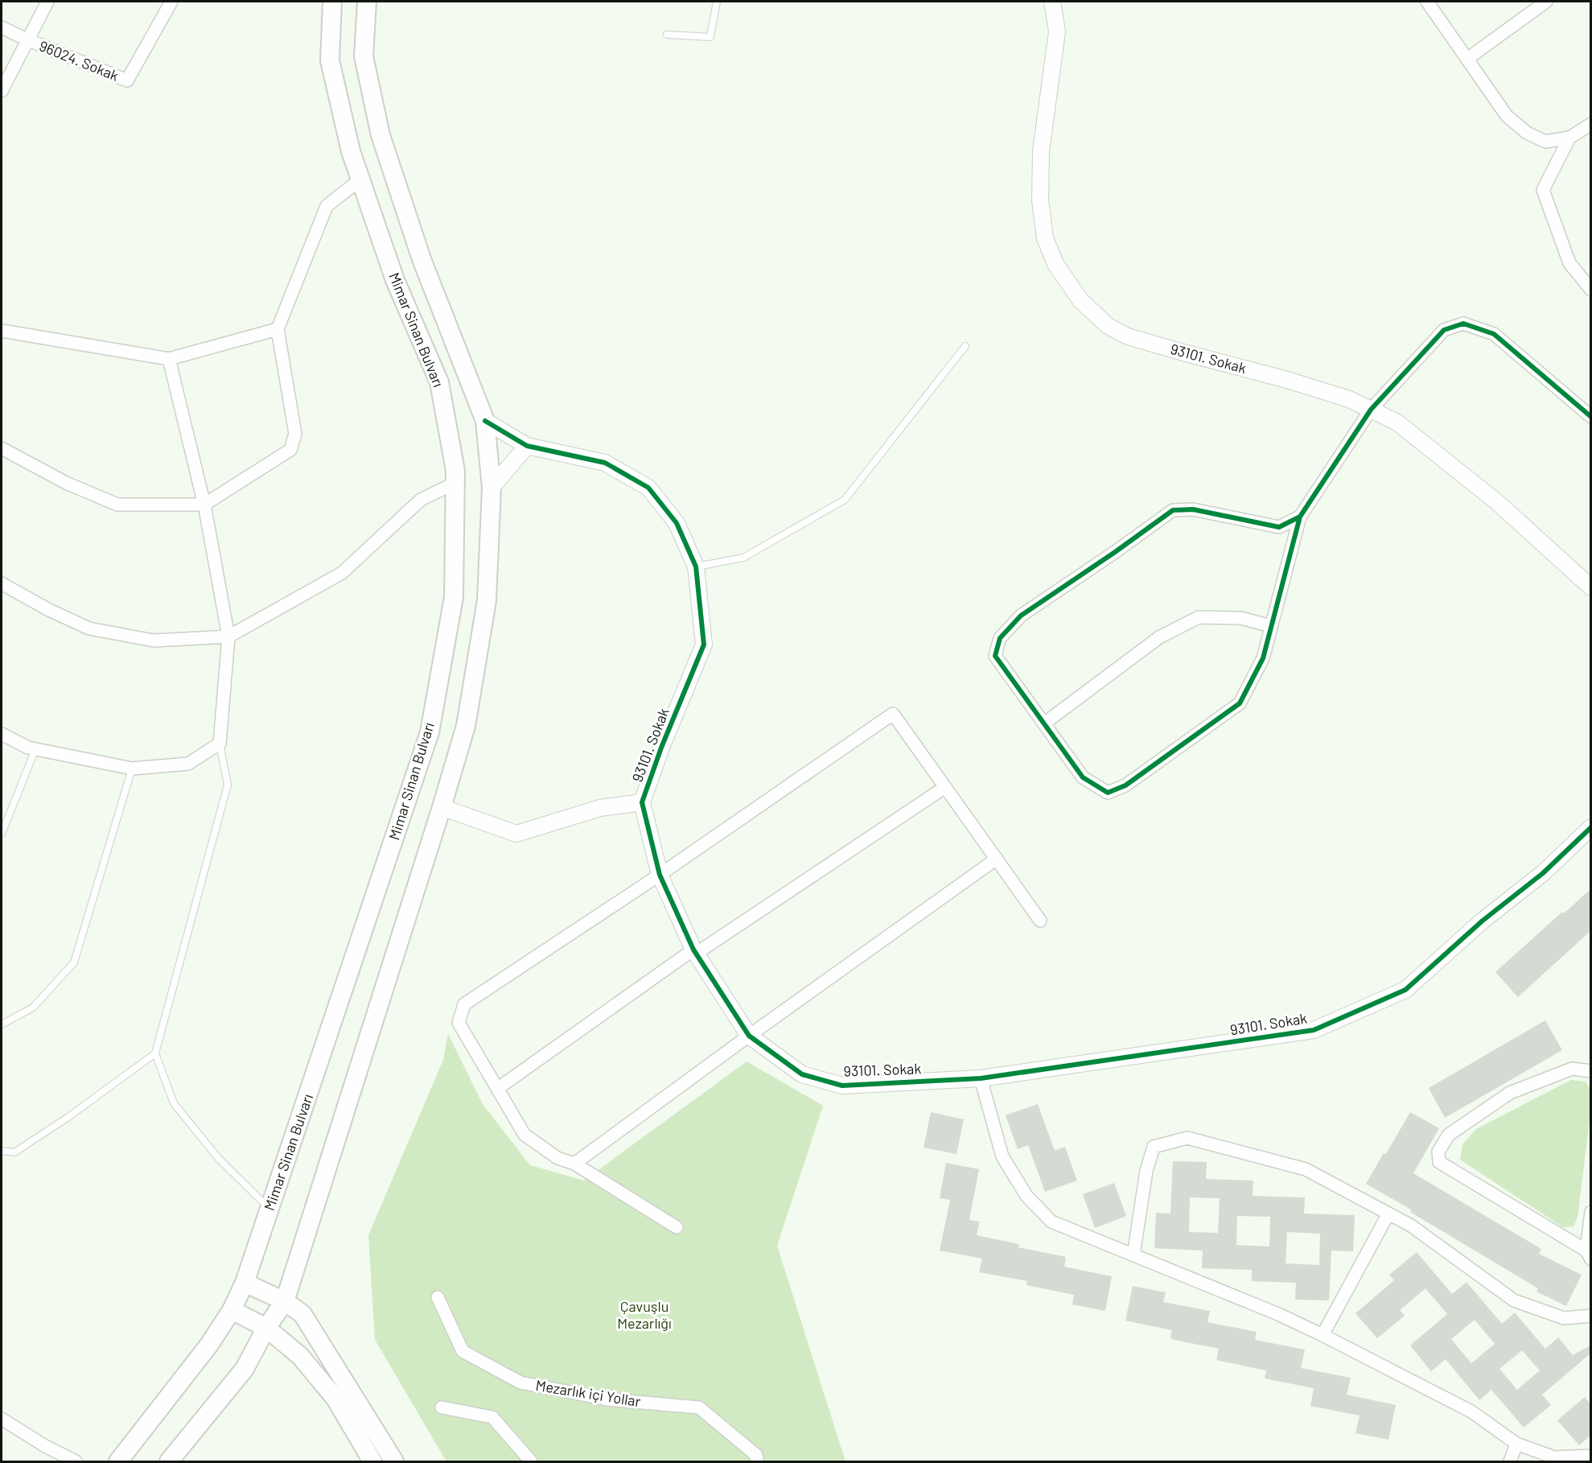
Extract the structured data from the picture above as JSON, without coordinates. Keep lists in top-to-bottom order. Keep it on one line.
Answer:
{"streets":{"main road":["Mimar Sinan Bulvarı"],"street":["96024. Sokak","93101. Sokak","Mezarlık içi Yollar"]},"parks":["Çavuşlu Mezarlığı"]}
